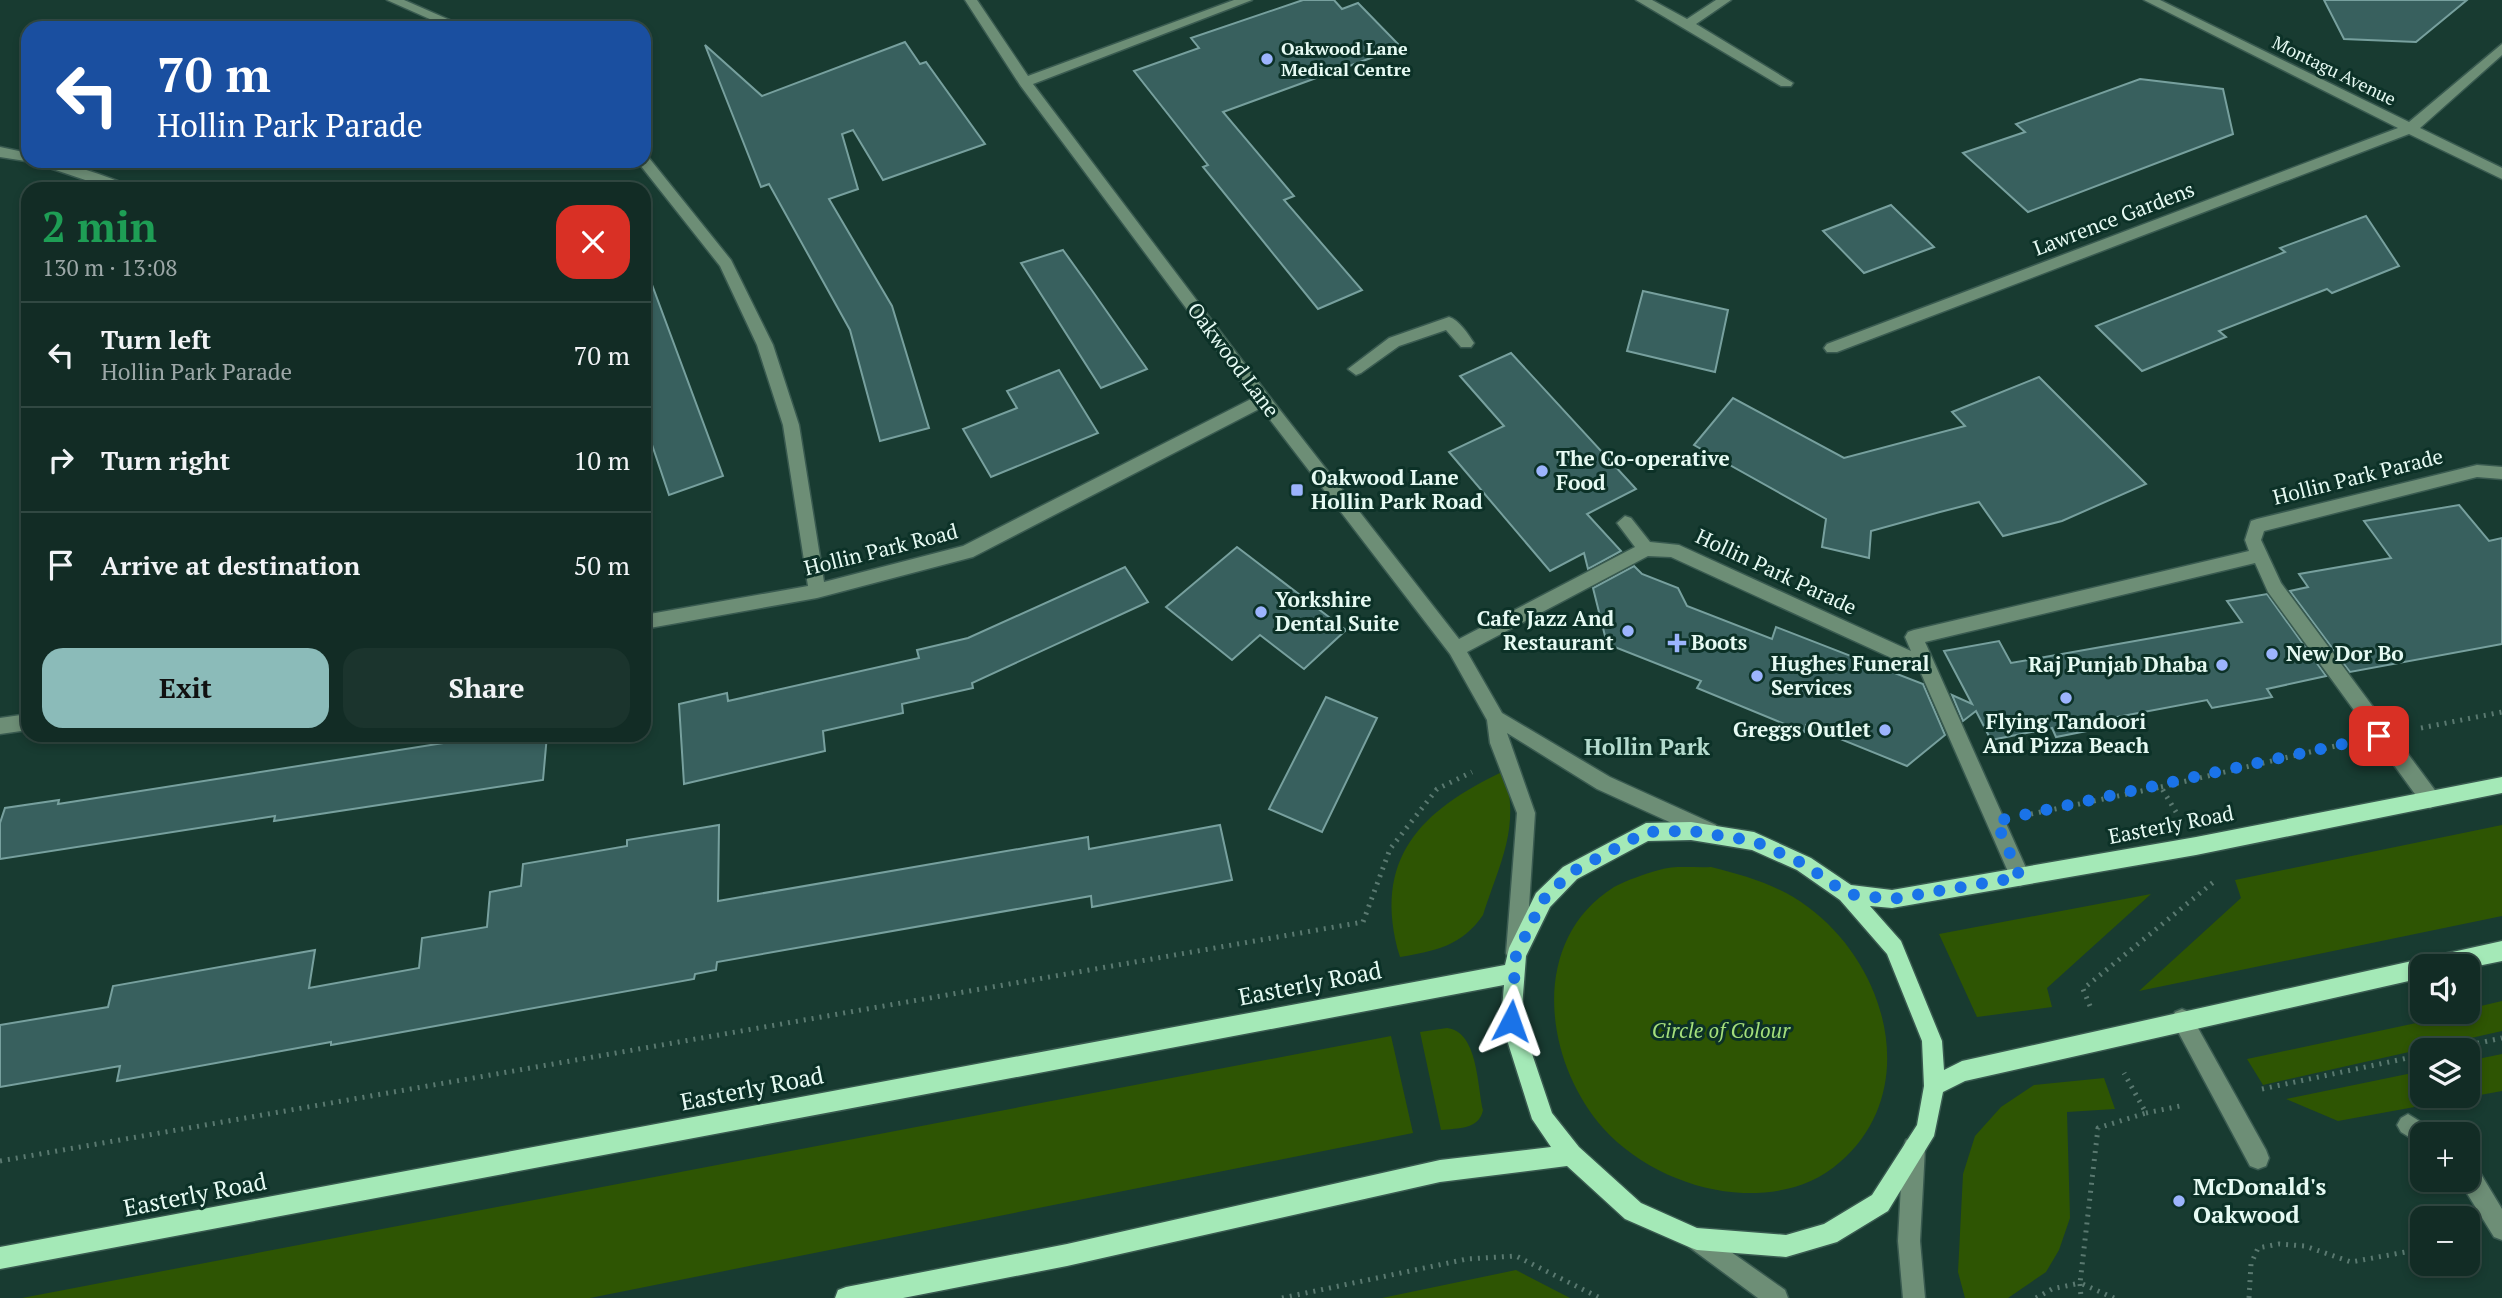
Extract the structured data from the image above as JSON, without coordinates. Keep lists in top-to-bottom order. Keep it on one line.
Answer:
{"streets":{"main road":["Easterly Road"],"street":["Montagu Avenue","Lawrence Gardens","Oakwood Lane","Hollin Park Parade","Hollin Park Road"]},"crossings":[["Montagu Avenue","Lawrence Gardens"],["Oakwood Lane","Hollin Park Road"],["Oakwood Lane","Easterly Road"],["Hollin Park Parade","Easterly Road"]],"districts":["Hollin Park"],"parks":["Circle of Colour"],"places":{"other":["Oakwood Lane Medical Centre","The Co-operative Food","Yorkshire Dental Suite","Cafe Jazz And Restaurant","New Dor Bo","Raj Punjab Dhaba","Hughes Funeral Services","Flying Tandoori And Pizza Beach","Greggs Outlet","McDonald's Oakwood"],"transit":["Oakwood Lane Hollin Park Road"],"health":["Boots"]},"page":{"turn":["70 m","Hollin Park Parade"],"heading":["2 min","130 m · 13:08"],"list":[{"name":"Turn left","note":"Hollin Park Parade","value":"70 m"},{"name":"Turn right","value":"10 m"},{"name":"Arrive at destination","value":"50 m"}],"buttons":["Exit","Share"],"map_buttons":["+","−"]}}
